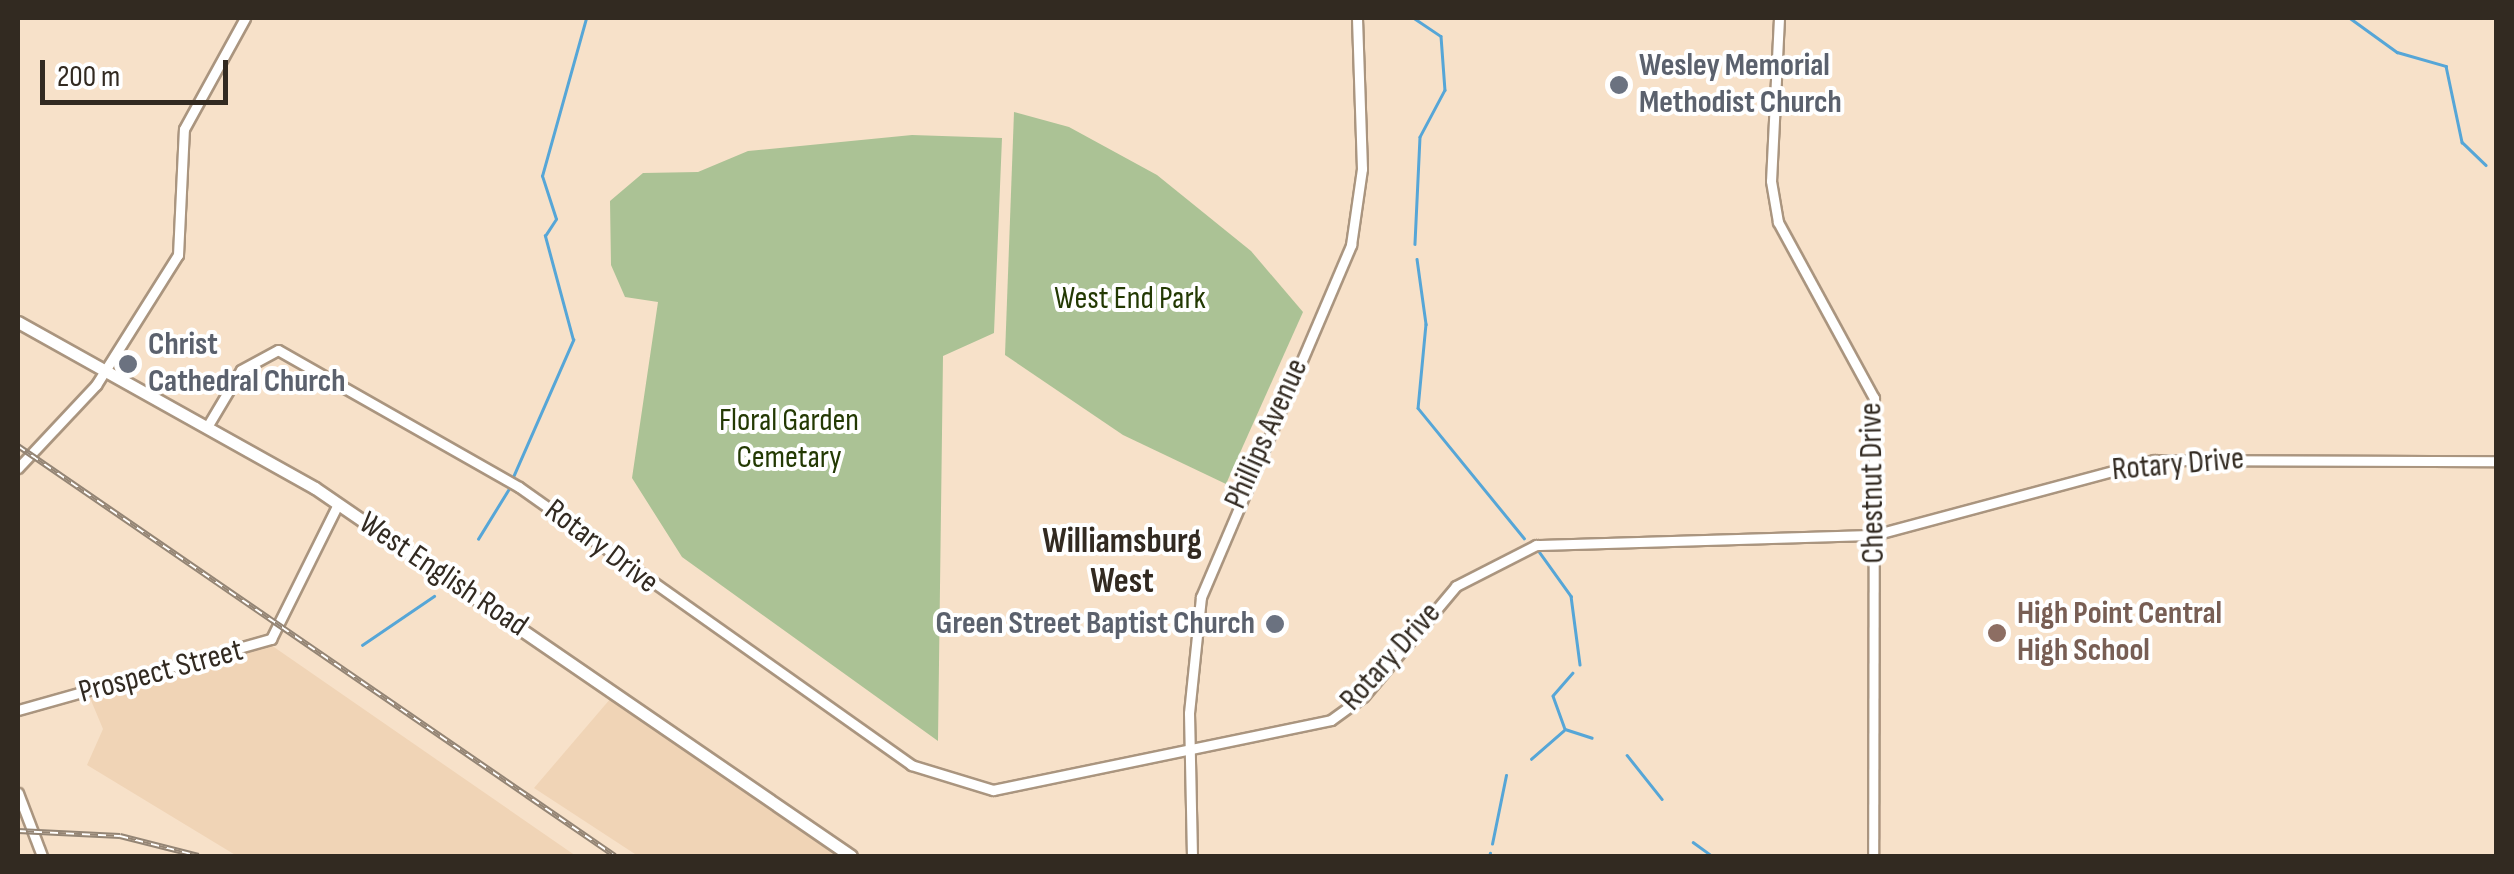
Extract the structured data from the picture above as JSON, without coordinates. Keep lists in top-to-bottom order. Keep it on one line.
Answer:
{"streets":{"main road":["West English Road"],"street":["Phillips Avenue","Rotary Drive","Chestnut Drive","Prospect Street"]},"crossings":[["Phillips Avenue","Rotary Drive"],["Rotary Drive","Chestnut Drive"],["Rotary Drive","West English Road"],["West English Road","Prospect Street"]],"districts":["Williamsburg West"],"parks":["West End Park","Floral Garden Cemetary"],"places":["Wesley Memorial Methodist Church","Christ Cathedral Church","Green Street Baptist Church","High Point Central High School"],"scale_bar":"200 m"}
